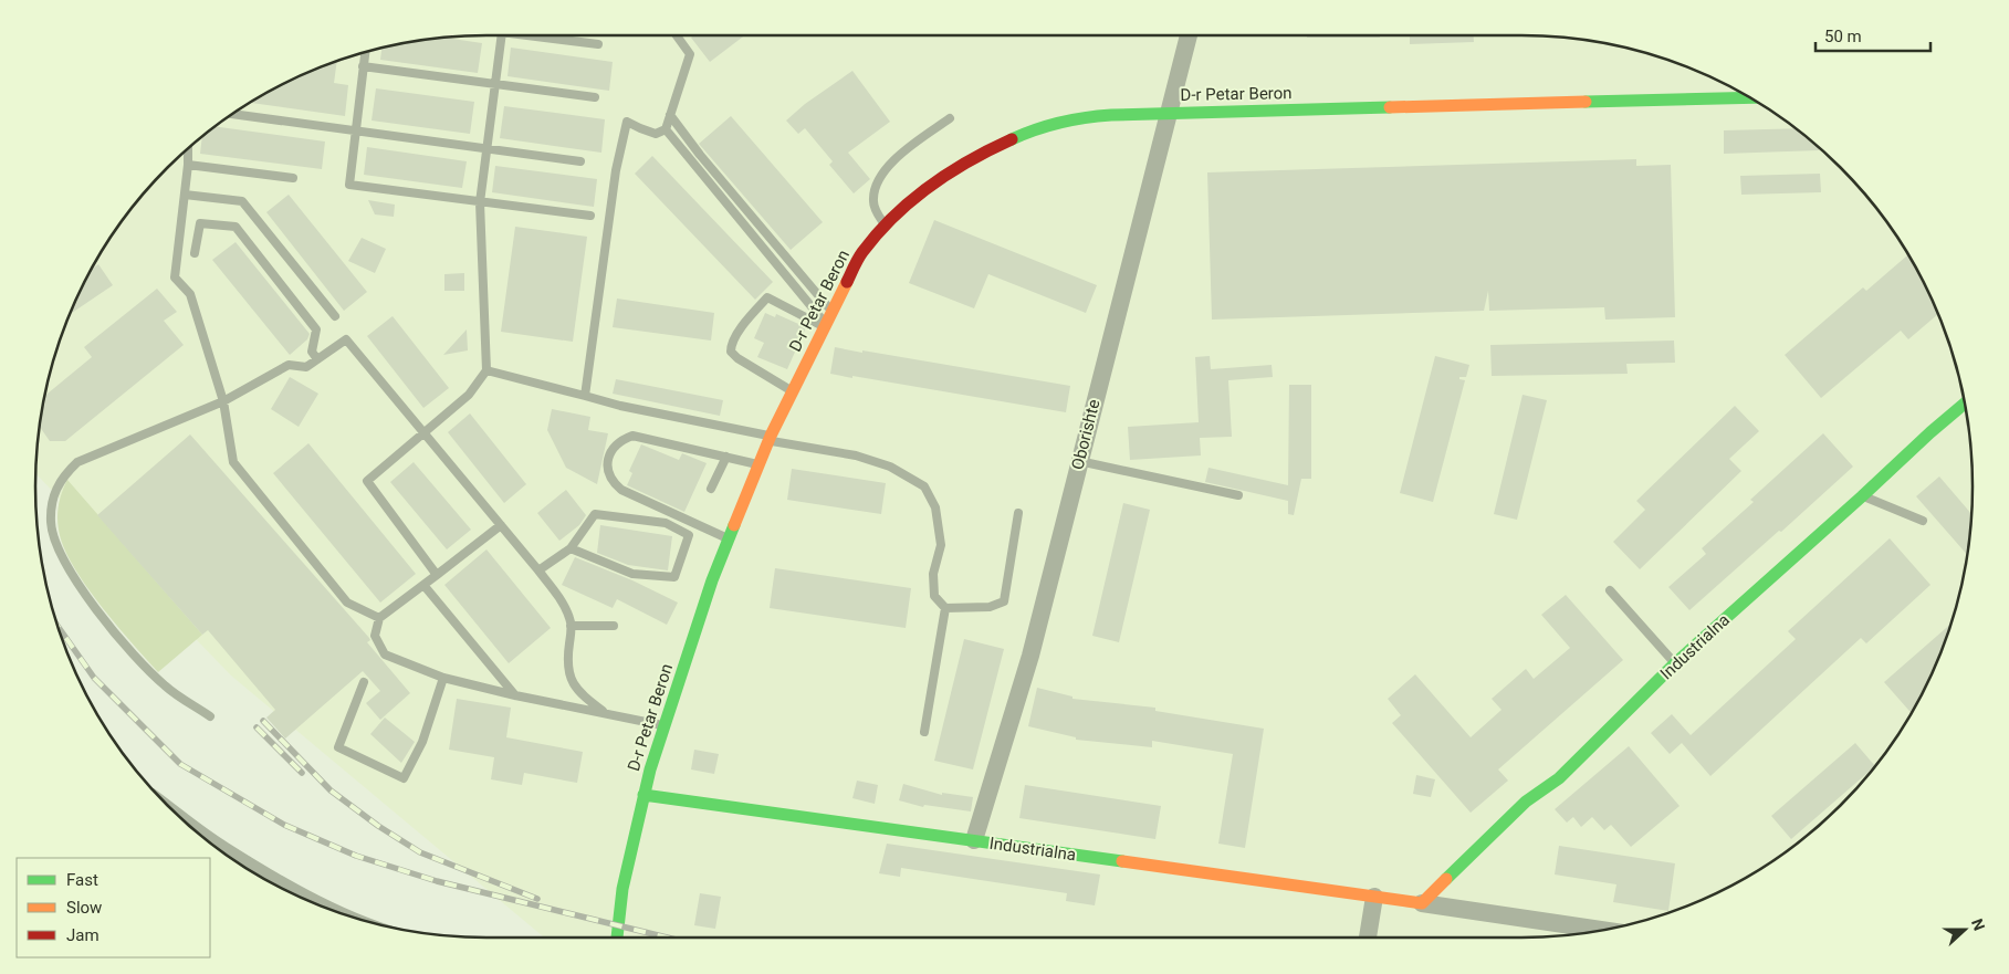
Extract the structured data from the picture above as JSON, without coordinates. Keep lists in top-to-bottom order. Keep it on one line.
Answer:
{"streets":{"street":["D-r Petar Beron","Oborishte","Industrialna"]},"crossings":[["D-r Petar Beron","Oborishte"],["D-r Petar Beron","Industrialna"],["Oborishte","Industrialna"]],"legend":["Fast","Slow","Jam"],"scale_bar":"50 m","north":"right"}
